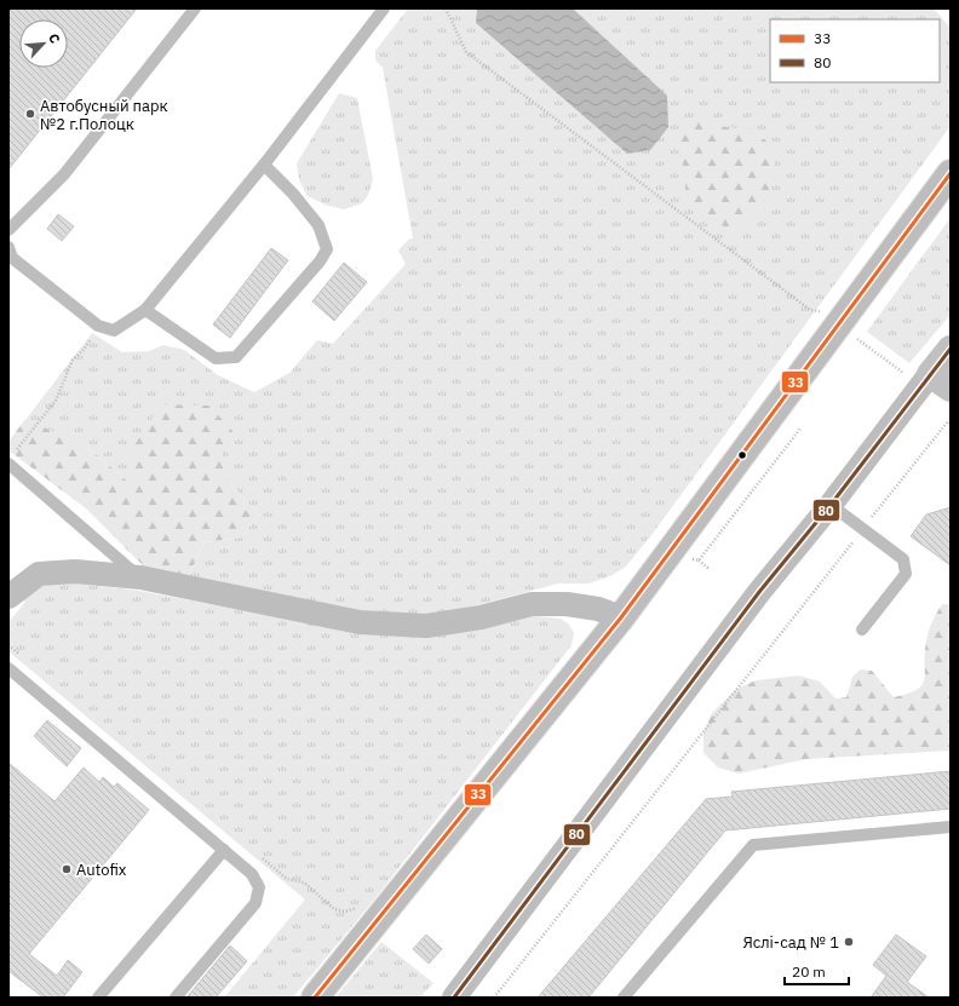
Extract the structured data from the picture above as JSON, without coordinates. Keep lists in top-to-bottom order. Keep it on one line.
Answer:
{"places":["Автобусный парк №2 г.Полоцк","Autofix","Яслі-сад № 1"],"lines":["transit line 33","transit line 80"],"legend":["33","80"],"scale_bar":"20 m","north":"top right"}
